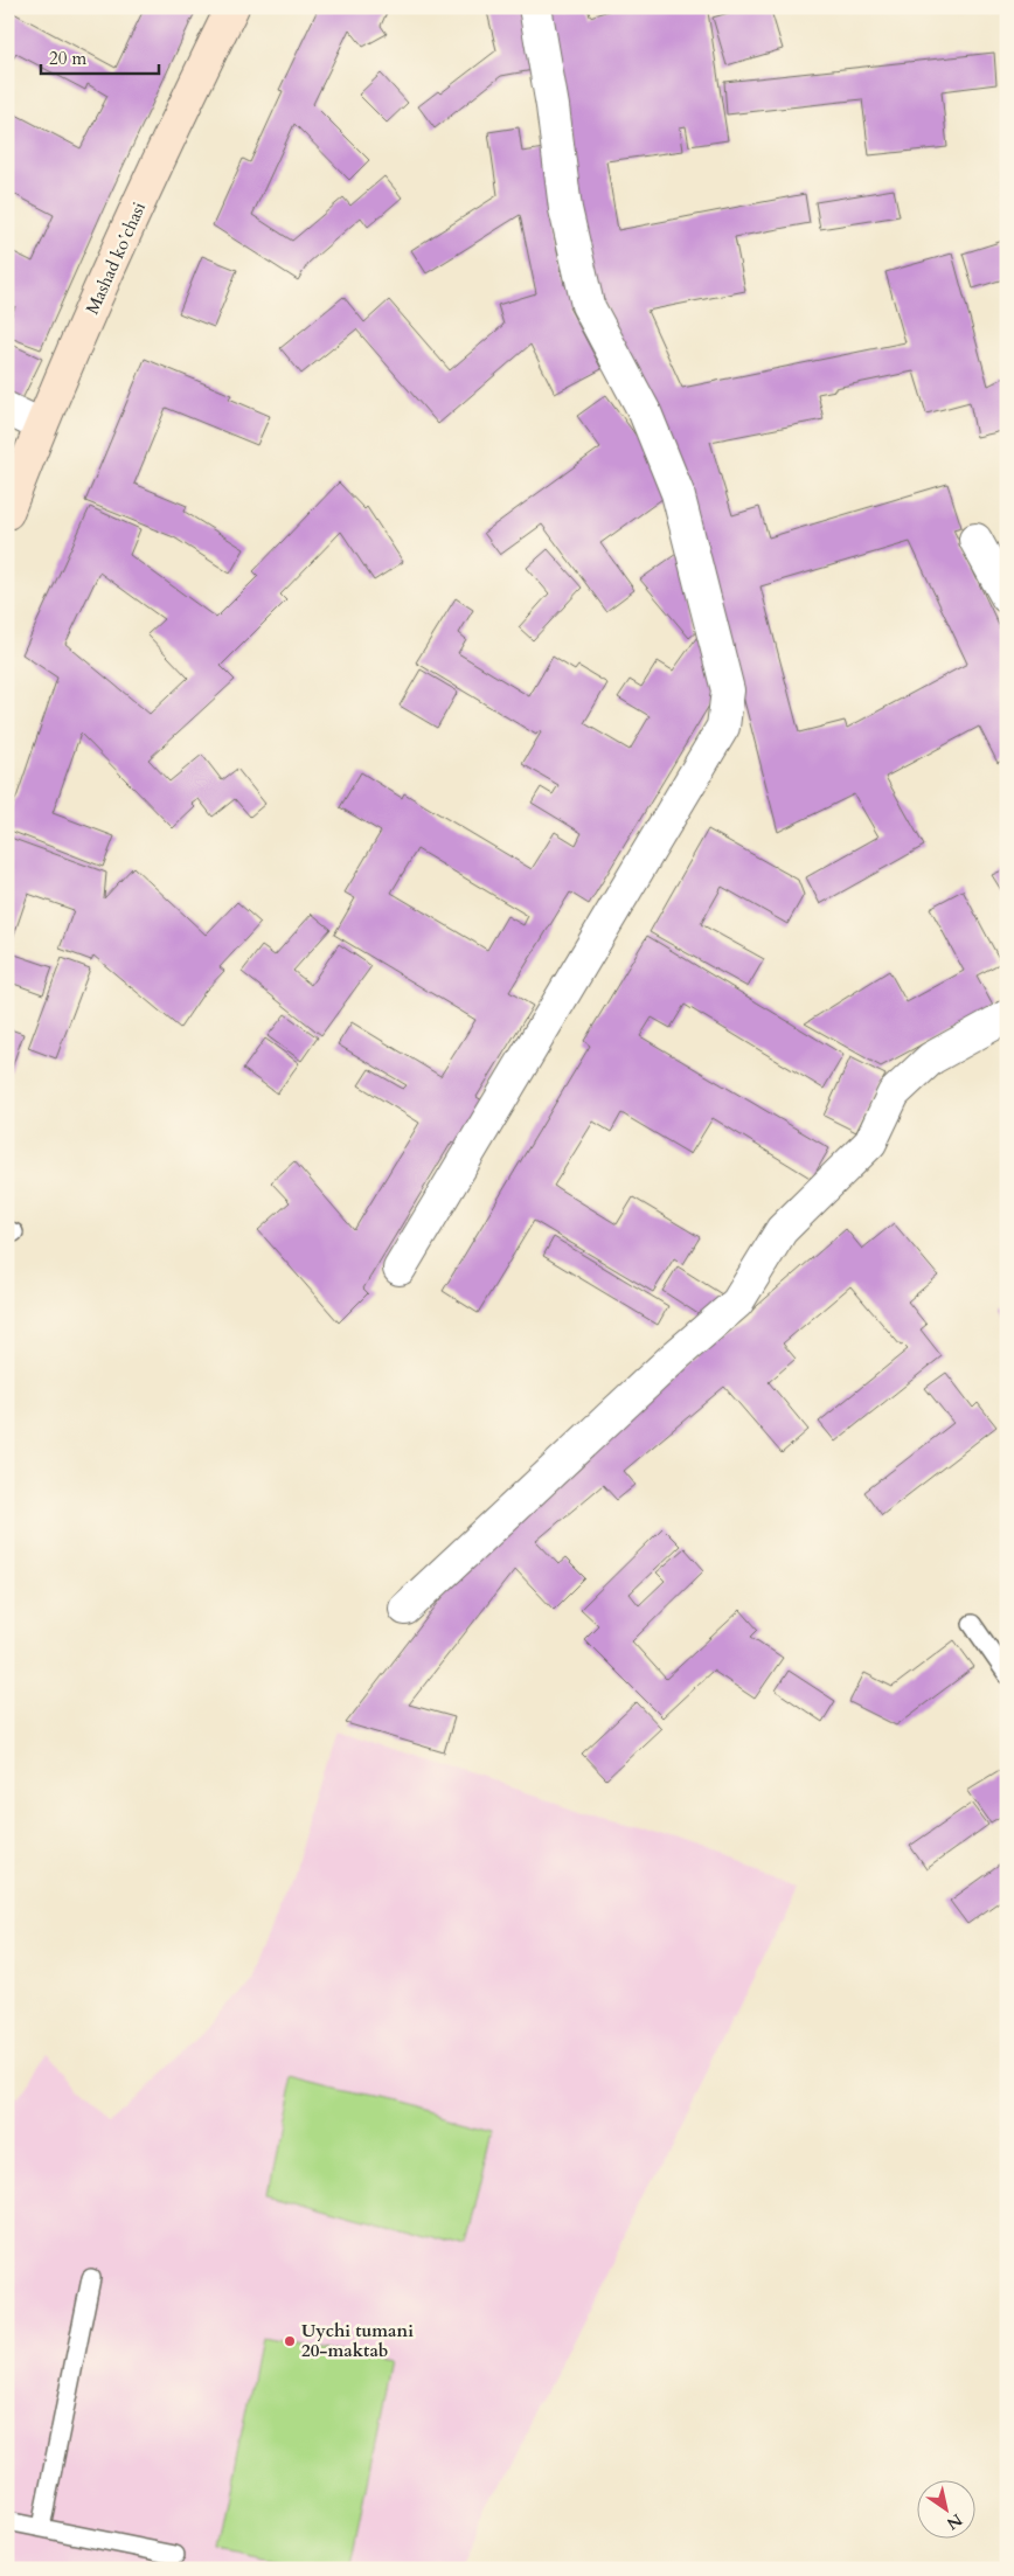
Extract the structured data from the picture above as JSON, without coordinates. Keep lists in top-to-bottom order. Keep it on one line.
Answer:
{"streets":{"street":["Mashad koʻchasi"]},"places":["Uychi tumani 20-maktab"],"scale_bar":"20 m","north":"bottom right"}
